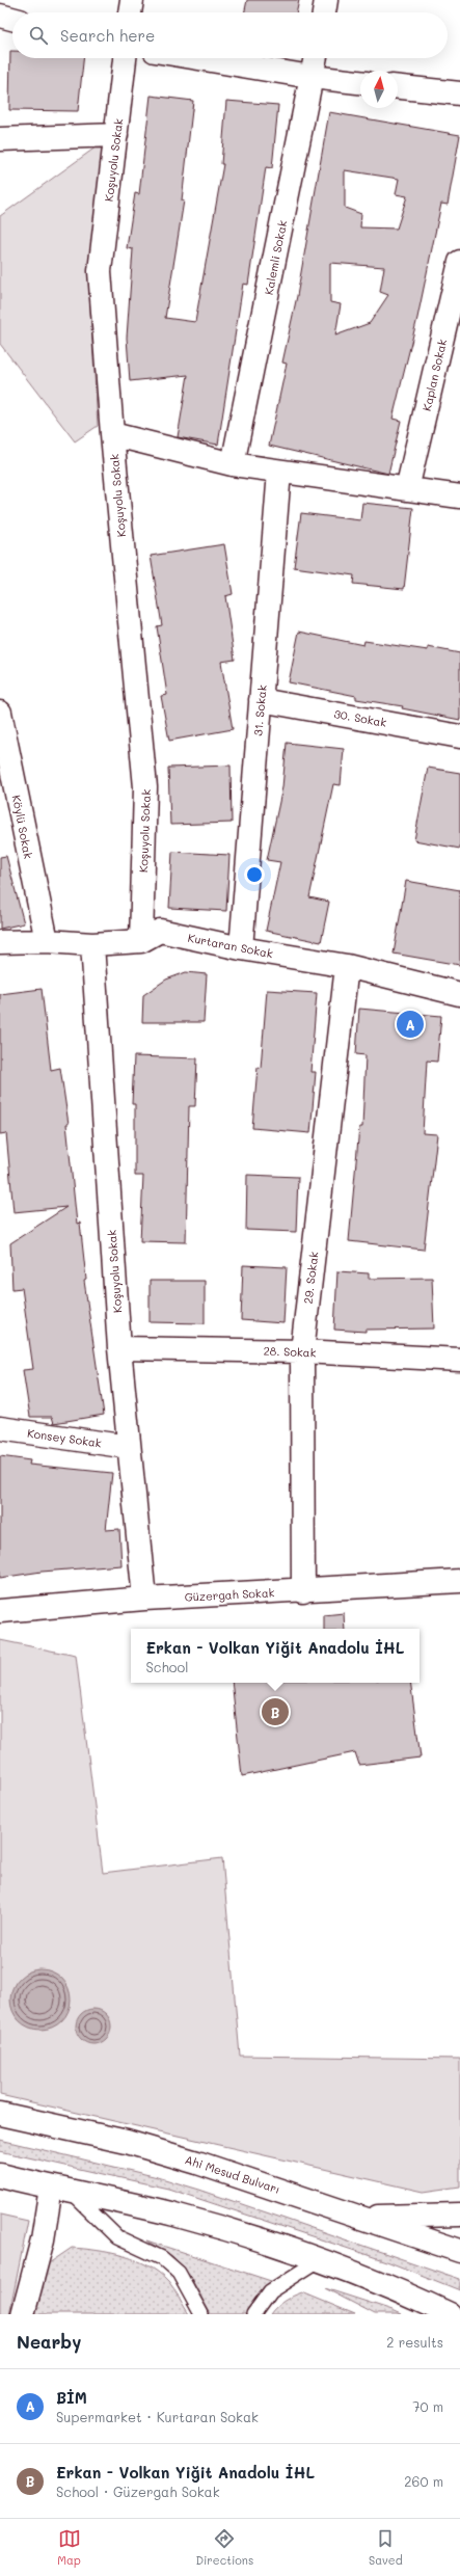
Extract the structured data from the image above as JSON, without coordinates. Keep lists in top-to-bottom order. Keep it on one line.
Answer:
{"streets":{"street":["Koşuyolu Sokak","Kalemli Sokak","Kaplan Sokak","31. Sokak","30. Sokak","Köylü Sokak","Kurtaran Sokak","29. Sokak","28. Sokak","Konsey Sokak","Güzergah Sokak","Ahi Mesud Bulvarı"]},"crossings":[["Koşuyolu Sokak","Kurtaran Sokak"],["Koşuyolu Sokak","28. Sokak"],["Koşuyolu Sokak","Konsey Sokak"],["Koşuyolu Sokak","Güzergah Sokak"],["31. Sokak","30. Sokak"],["31. Sokak","Kurtaran Sokak"],["Köylü Sokak","Kurtaran Sokak"],["Kurtaran Sokak","29. Sokak"],["29. Sokak","28. Sokak"],["29. Sokak","Güzergah Sokak"]],"north":"top","page":{"search":"Search here","pins":["A","B"],"popup":["Erkan - Volkan Yiğit Anadolu İHL","School"],"heading":["Nearby","2 results"],"list":[{"mark":"A","name":"BİM","note":"Supermarket · Kurtaran Sokak","value":"70 m"},{"mark":"B","name":"Erkan - Volkan Yiğit Anadolu İHL","note":"School · Güzergah Sokak","value":"260 m"}],"nav":["Map","Directions","Saved"]}}
